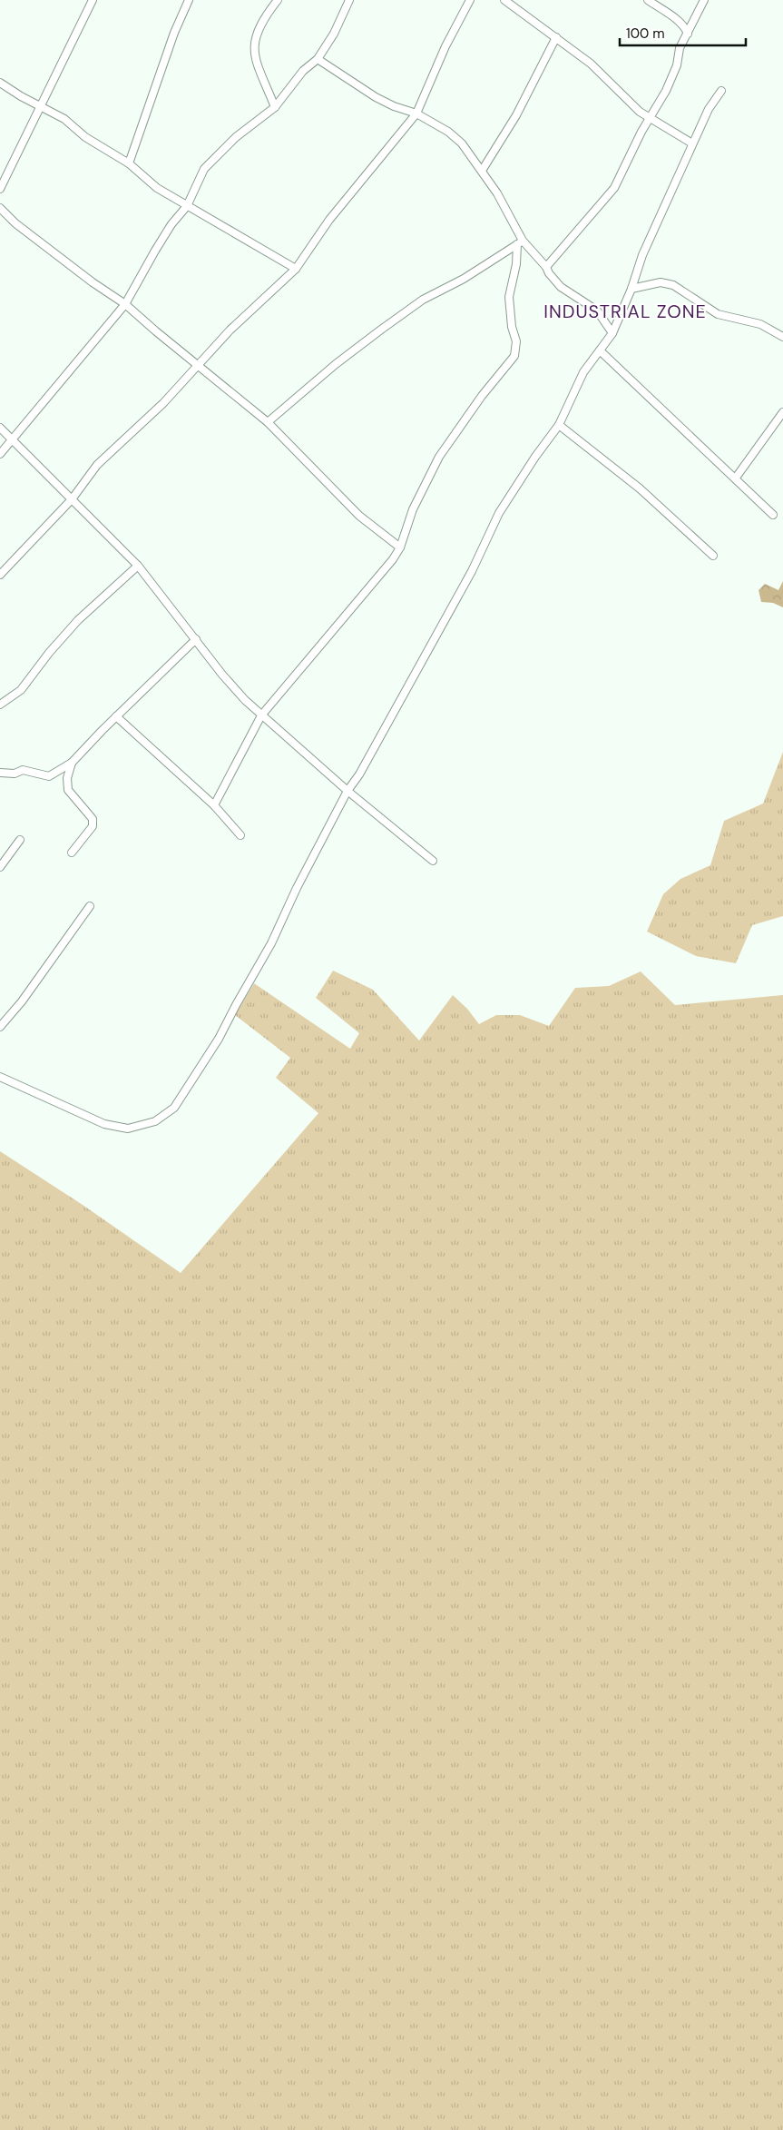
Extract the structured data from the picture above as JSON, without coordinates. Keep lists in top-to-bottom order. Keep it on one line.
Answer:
{"districts":["INDUSTRIAL ZONE"],"scale_bar":"100 m"}
